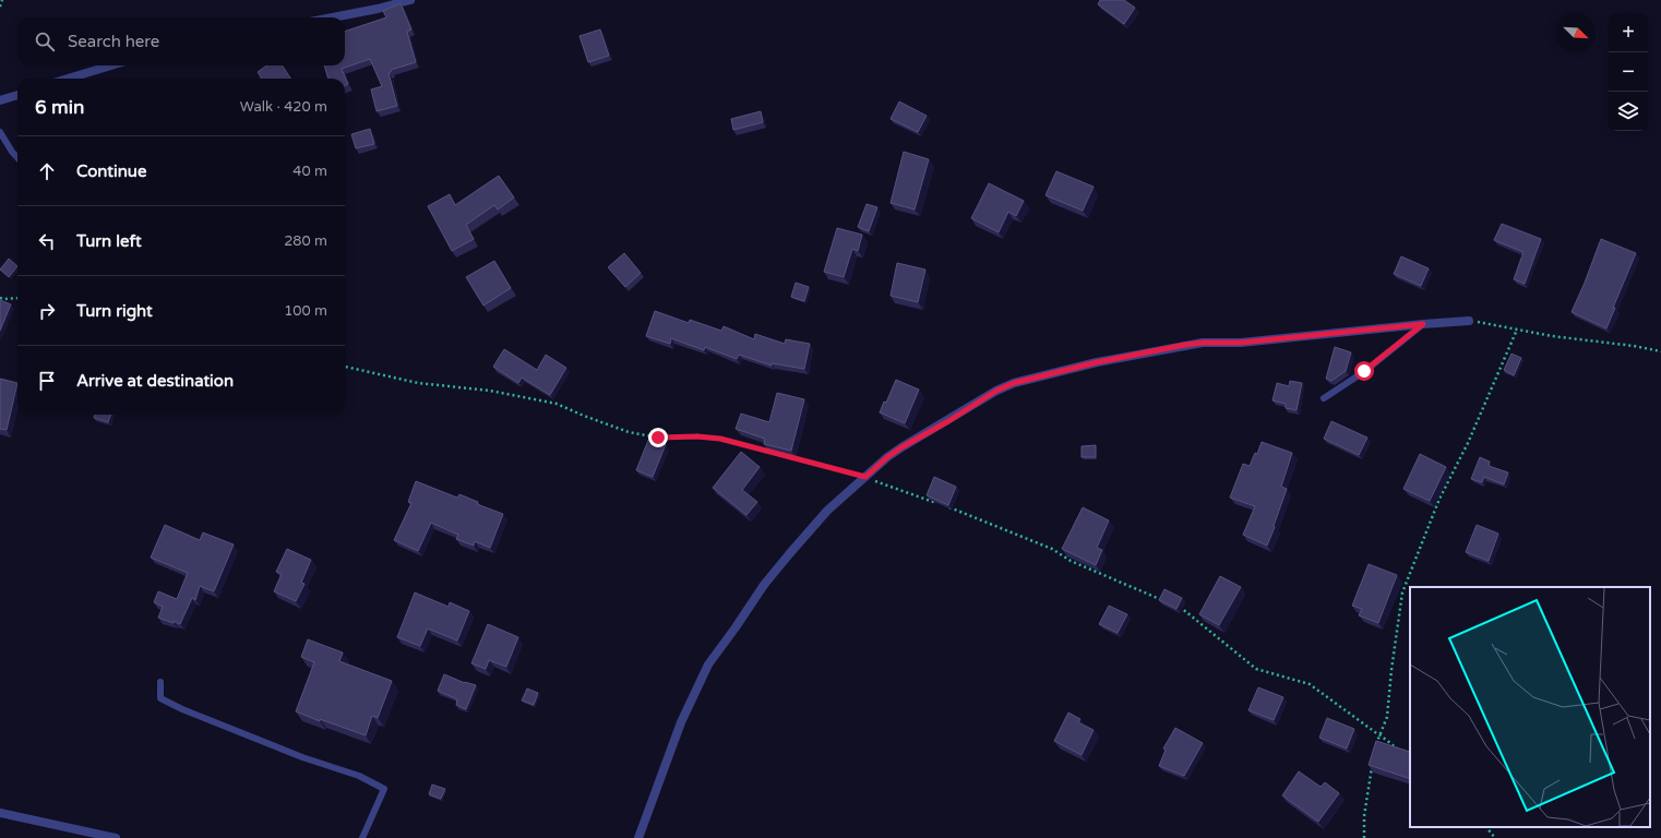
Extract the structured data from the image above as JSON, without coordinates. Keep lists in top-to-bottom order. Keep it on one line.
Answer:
{"north":"bottom right","page":{"map_buttons":["+","−"],"search":"Search here","heading":["6 min","Walk · 420 m"],"list":[["Continue","40 m"],["Turn left","280 m"],["Turn right","100 m"],"Arrive at destination"]}}
